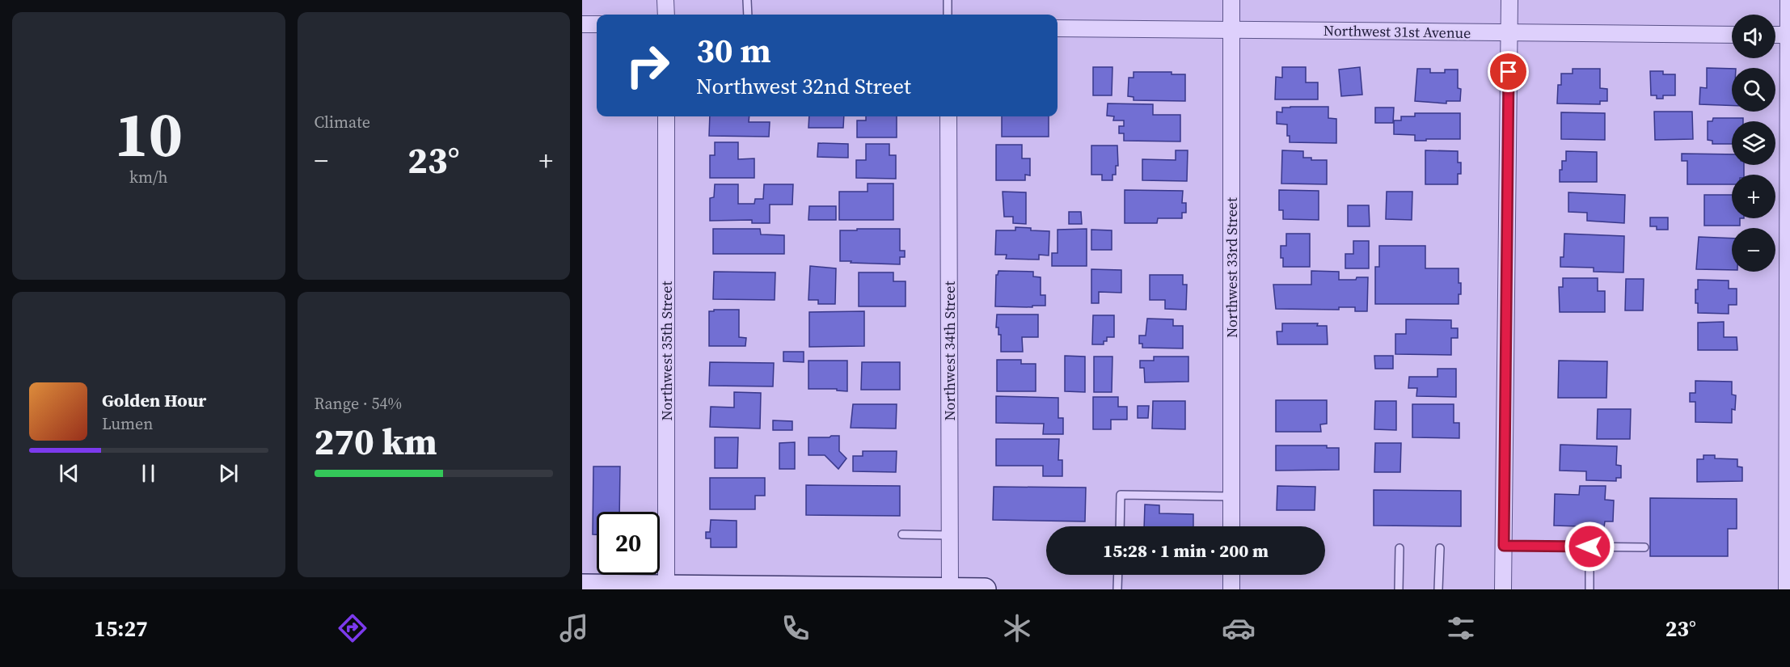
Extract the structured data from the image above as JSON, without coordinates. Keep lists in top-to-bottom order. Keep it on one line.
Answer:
{"streets":{"street":["Northwest 31st Avenue","Northwest 33rd Street","Northwest 35th Street","Northwest 34th Street"]},"crossings":[["Northwest 31st Avenue","Northwest 33rd Street"]],"page":{"tile":[["10","km/h"],"Climate",["Range · 54%","270 km"]],"map_buttons":["+","−"],"turn":["30 m","Northwest 32nd Street"],"heat":["−","23°","+"],"song":["Golden Hour","Lumen"],"limit":"20","trip":"15:28 · 1 min · 200 m","tabs":["15:27","23°"]}}
